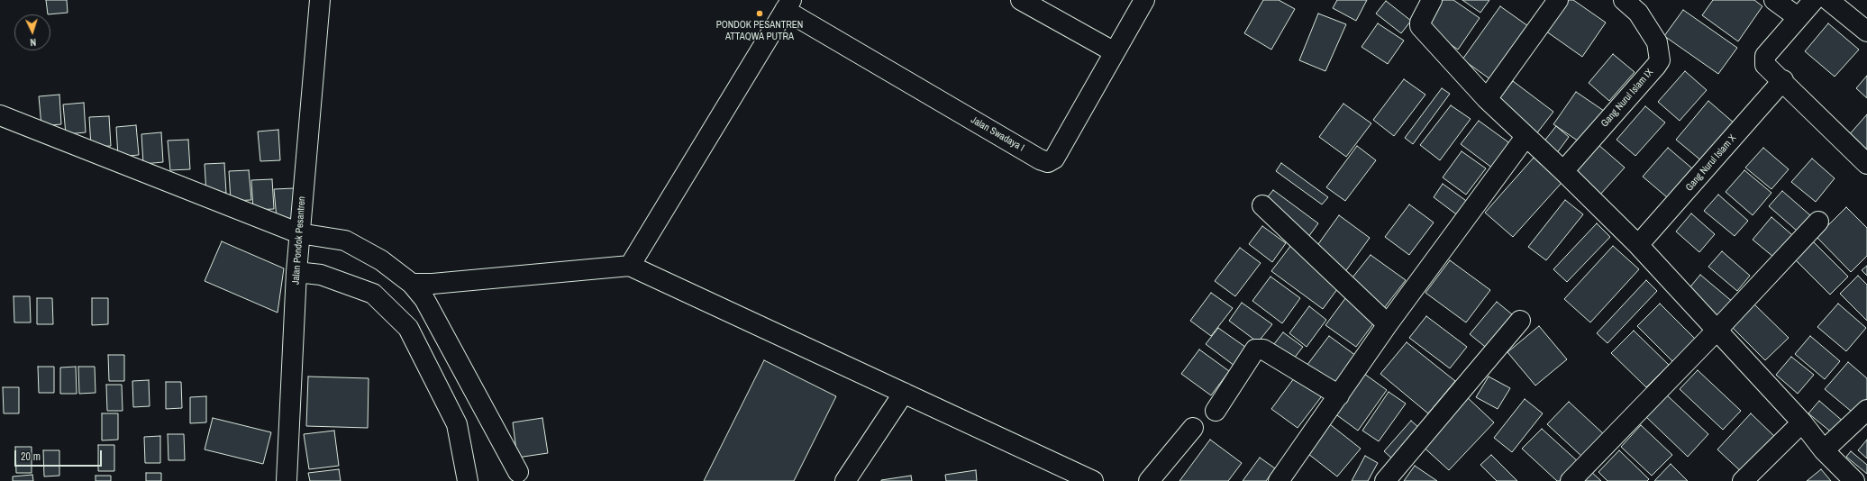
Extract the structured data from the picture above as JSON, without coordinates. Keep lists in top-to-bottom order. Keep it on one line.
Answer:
{"streets":{"street":["Gang Nurul Islam IX","Jalan Swadaya I","Gang Nurul Islam X","Jalan Pondok Pesantren"]},"places":["PONDOK PESANTREN ATTAQWA PUTRA"],"scale_bar":"20 m","north":"bottom"}
